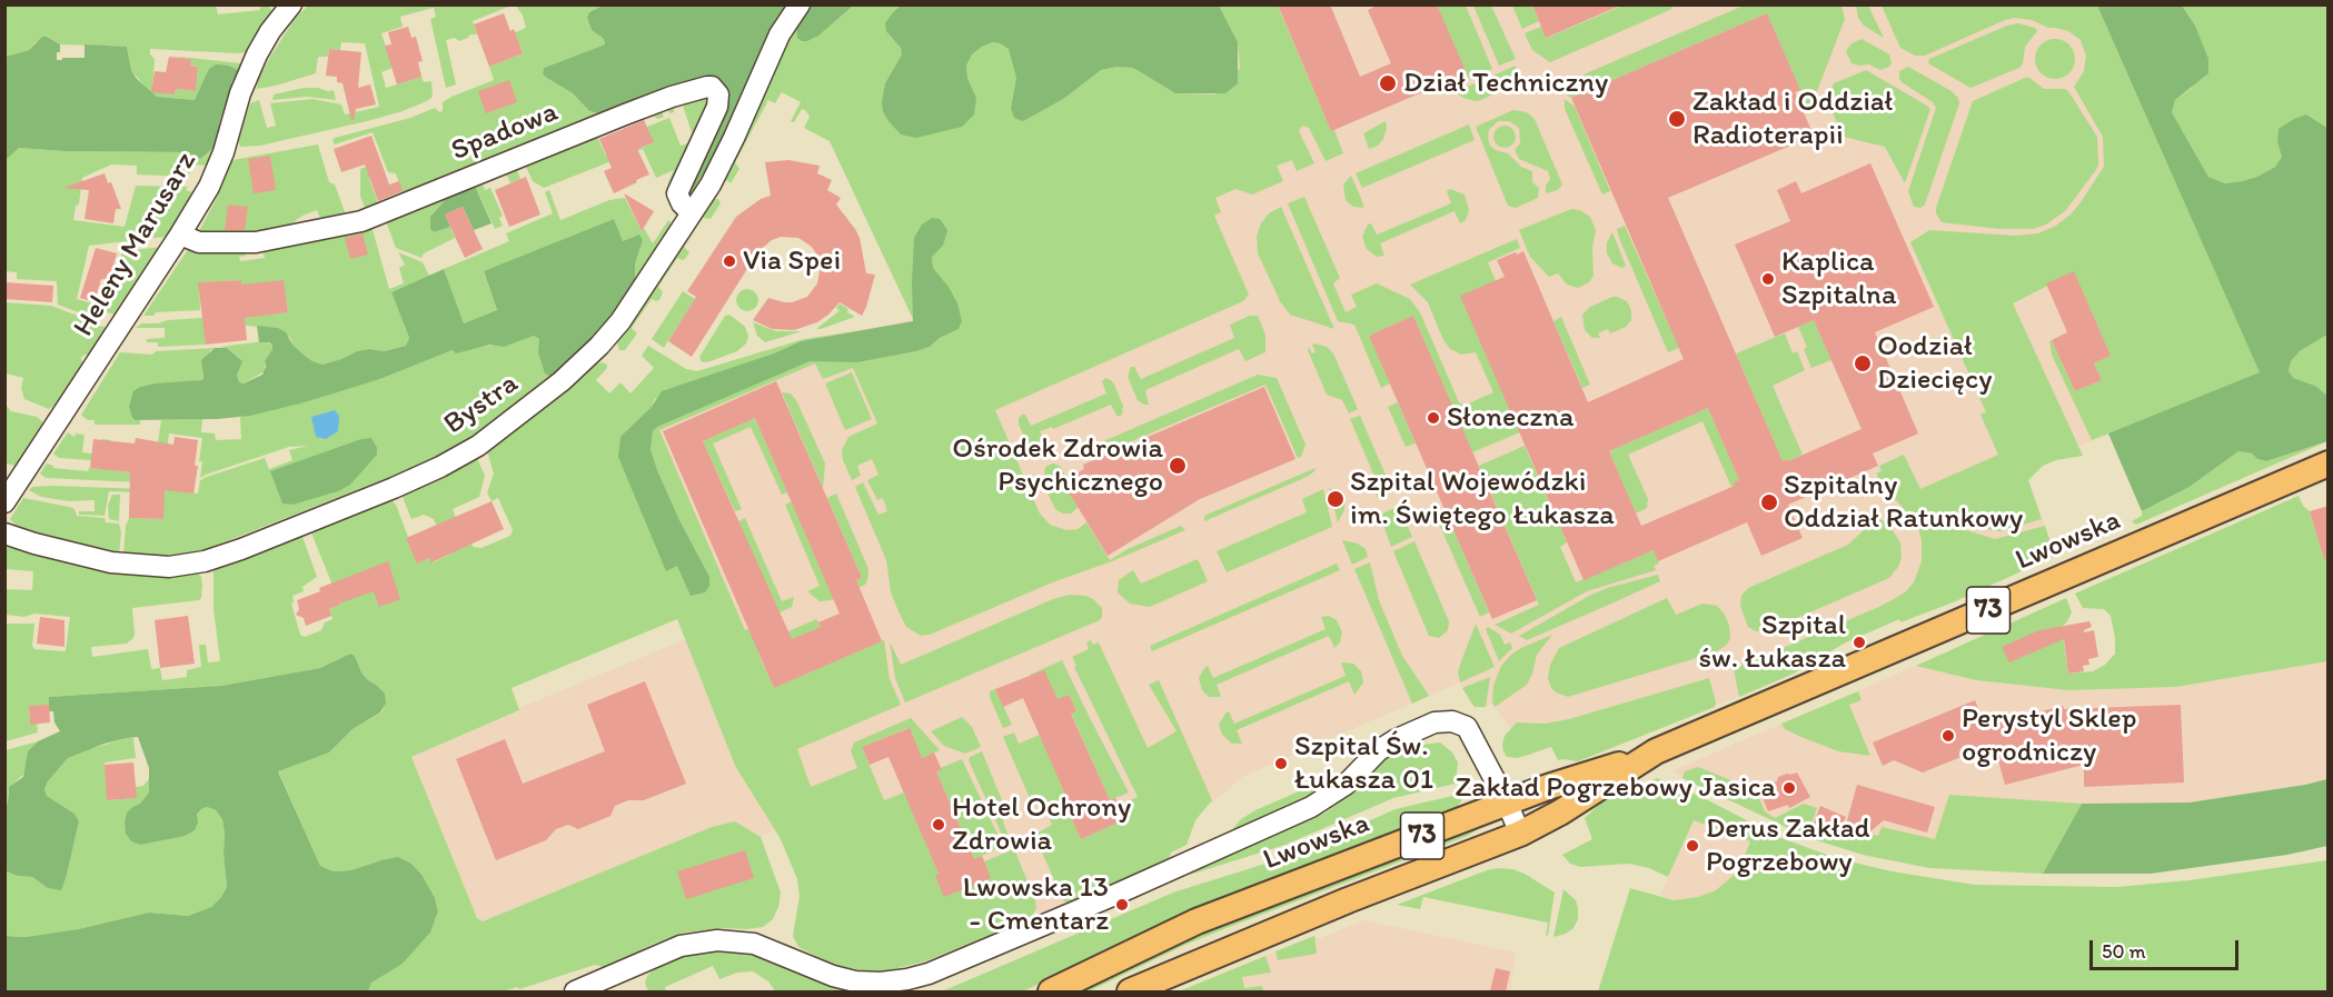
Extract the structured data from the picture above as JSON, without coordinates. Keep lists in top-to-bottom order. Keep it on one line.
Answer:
{"streets":{"main road":["Lwowska","73"],"street":["Spadowa","Heleny Marusarz","Bystra"]},"crossings":[["Spadowa","Heleny Marusarz"],["Spadowa","Bystra"]],"places":["Dział Techniczny","Zakład i Oddział Radioterapii","Via Spei","Kaplica Szpitalna","Oodział Dziecięcy","Słoneczna","Ośrodek Zdrowia Psychicznego","Szpital Wojewódzki im. Świętego Łukasza","Szpitalny Oddział Ratunkowy","Szpital św. Łukasza","Perystyl Sklep ogrodniczy","Szpital Św. Łukasza 01","Zakład Pogrzebowy Jasica","Hotel Ochrony Zdrowia","Derus Zakład Pogrzebowy","Lwowska 13 - Cmentarz"],"scale_bar":"50 m"}
